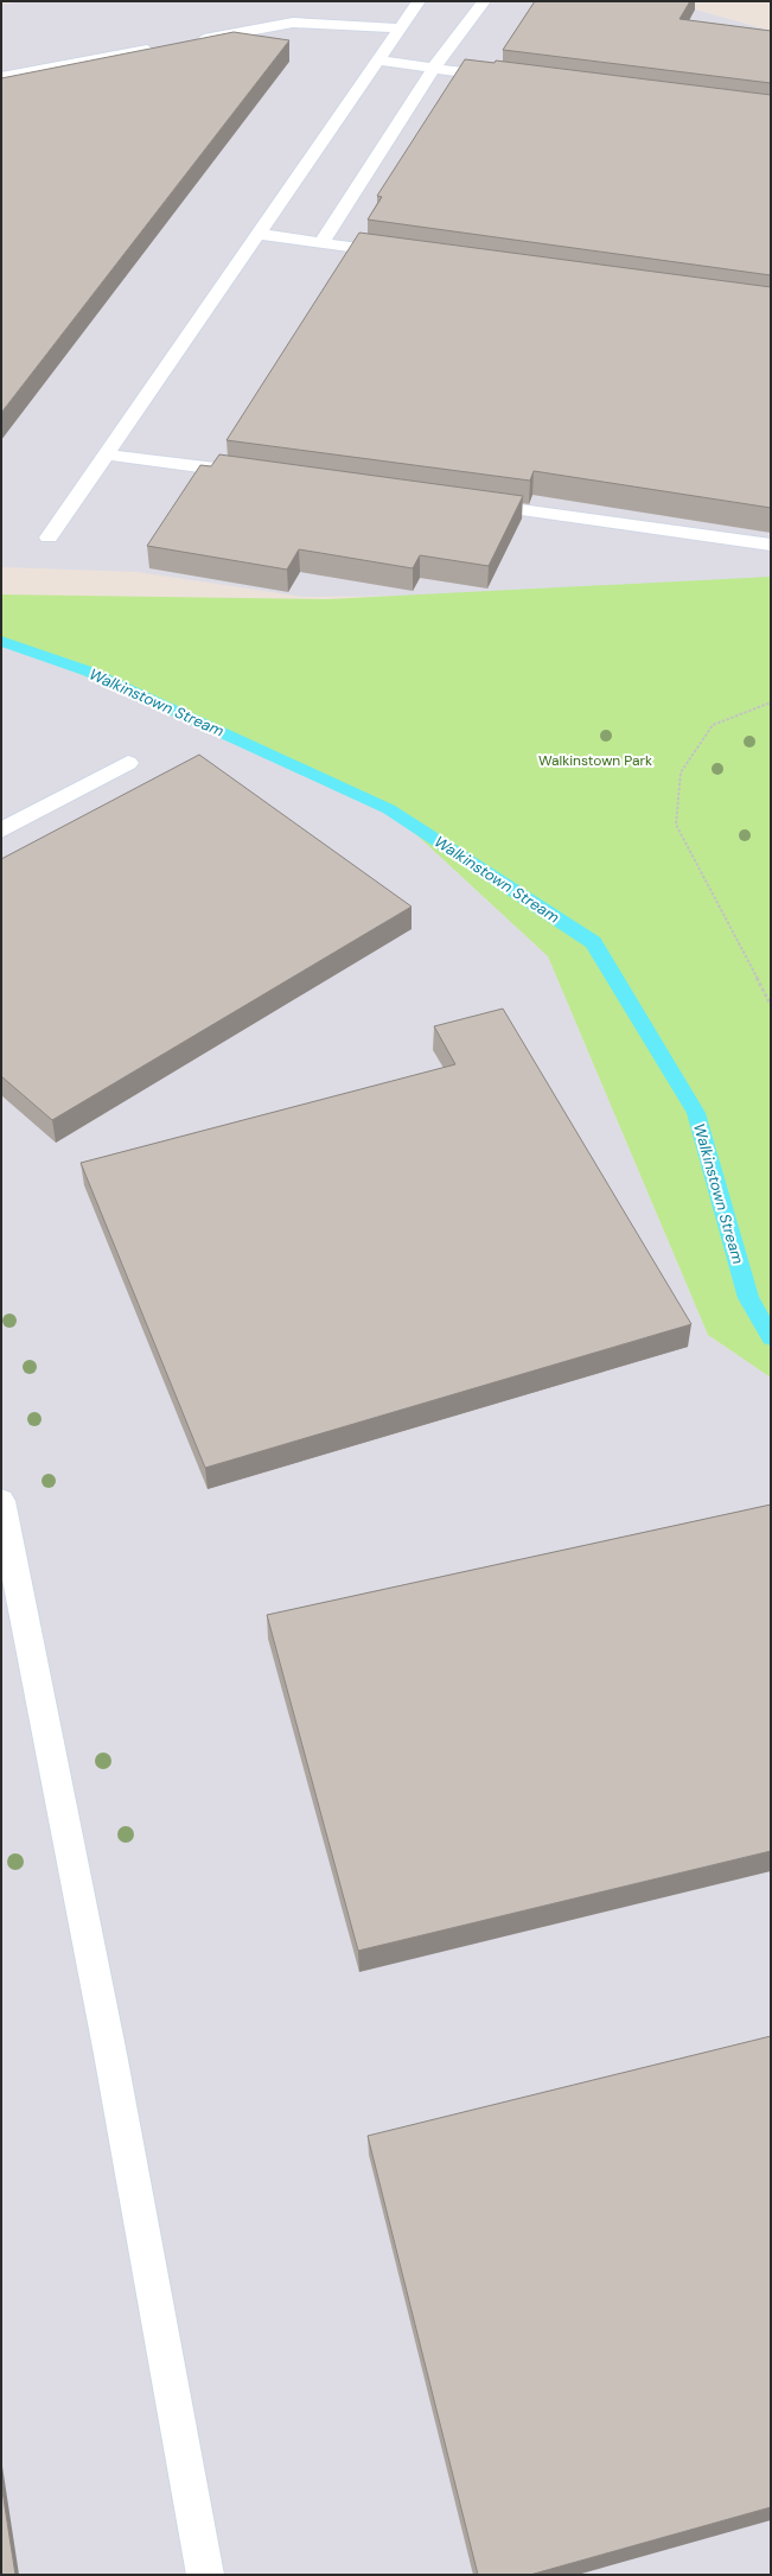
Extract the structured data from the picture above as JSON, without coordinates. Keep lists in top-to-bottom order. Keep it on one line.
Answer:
{"water":["Walkinstown Stream"],"parks":["Walkinstown Park"]}
